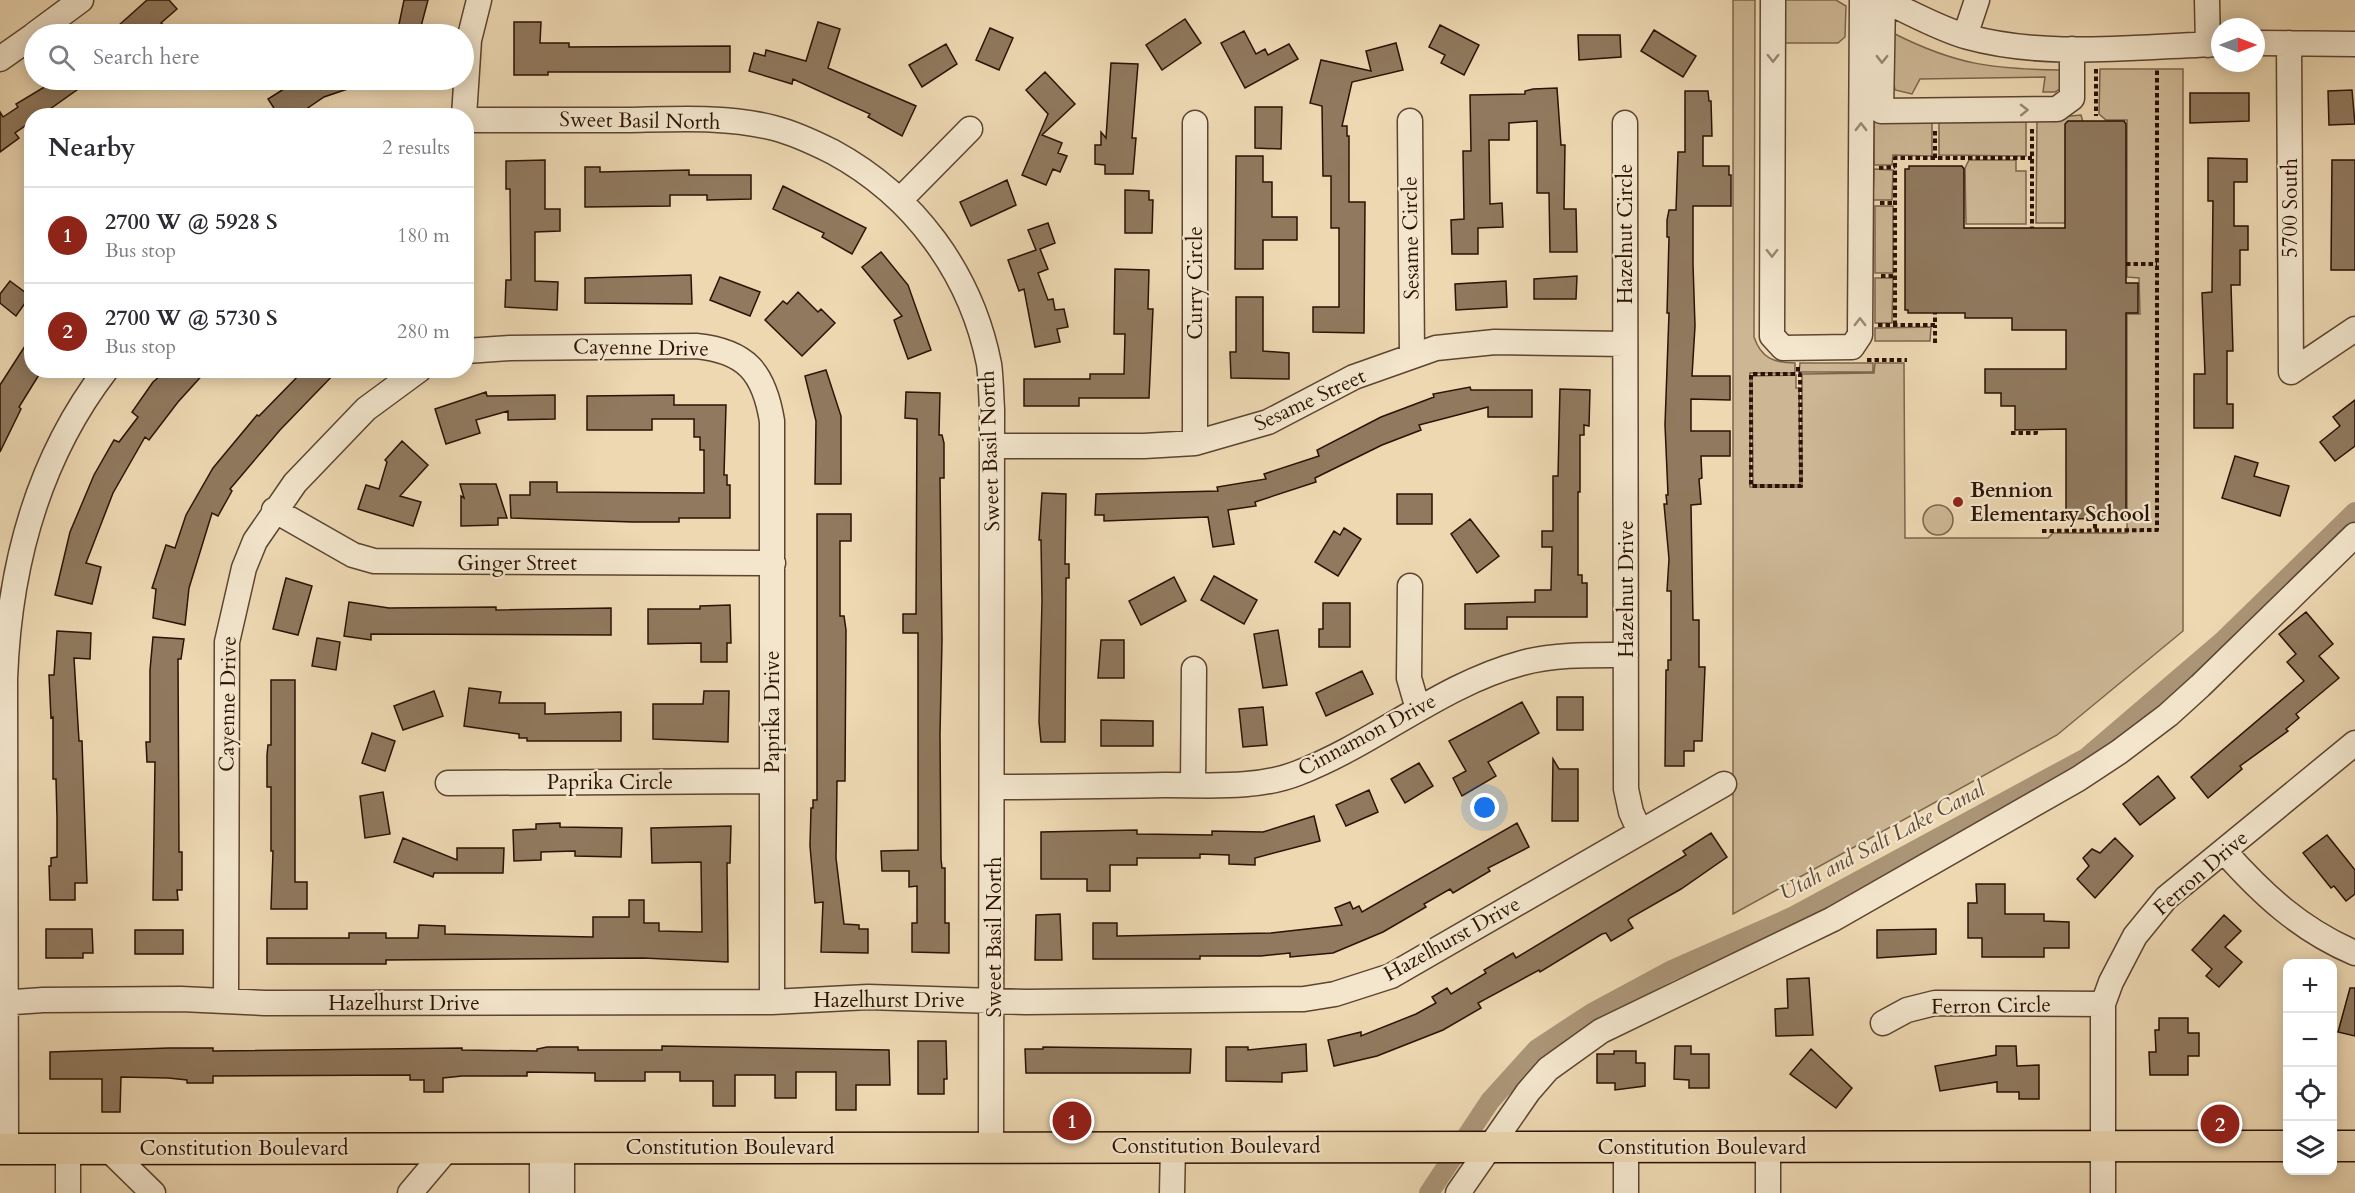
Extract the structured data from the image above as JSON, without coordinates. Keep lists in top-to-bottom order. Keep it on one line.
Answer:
{"streets":{"main road":["Constitution Boulevard"],"street":["Sweet Basil North","5700 South","Hazelnut Circle","Sesame Circle","Curry Circle","Cayenne Drive","Sesame Street","Ginger Street","Hazelnut Drive","Paprika Drive","Cinnamon Drive","Paprika Circle","Ferron Drive","Hazelhurst Drive","Ferron Circle"]},"crossings":[["Sweet Basil North","Sesame Street"],["Sweet Basil North","Cinnamon Drive"],["Sweet Basil North","Hazelhurst Drive"],["Sweet Basil North","Constitution Boulevard"],["Hazelnut Circle","Sesame Street"],["Hazelnut Circle","Hazelnut Drive"],["Sesame Circle","Sesame Street"],["Curry Circle","Sesame Street"],["Cayenne Drive","Ginger Street"],["Cayenne Drive","Paprika Drive"],["Cayenne Drive","Hazelhurst Drive"],["Sesame Street","Hazelnut Drive"],["Ginger Street","Paprika Drive"],["Hazelnut Drive","Cinnamon Drive"],["Hazelnut Drive","Hazelhurst Drive"],["Paprika Drive","Paprika Circle"],["Paprika Drive","Hazelhurst Drive"],["Ferron Drive","Ferron Circle"],["Ferron Drive","Constitution Boulevard"]],"water":["Utah and Salt Lake Canal"],"places":["Bennion Elementary School"],"north":"right","page":{"search":"Search here","heading":["Nearby","2 results"],"list":[{"mark":"1","name":"2700 W @ 5928 S","note":"Bus stop","value":"180 m"},{"mark":"2","name":"2700 W @ 5730 S","note":"Bus stop","value":"280 m"}],"map_buttons":["+","−"],"pins":["1","2"]}}
